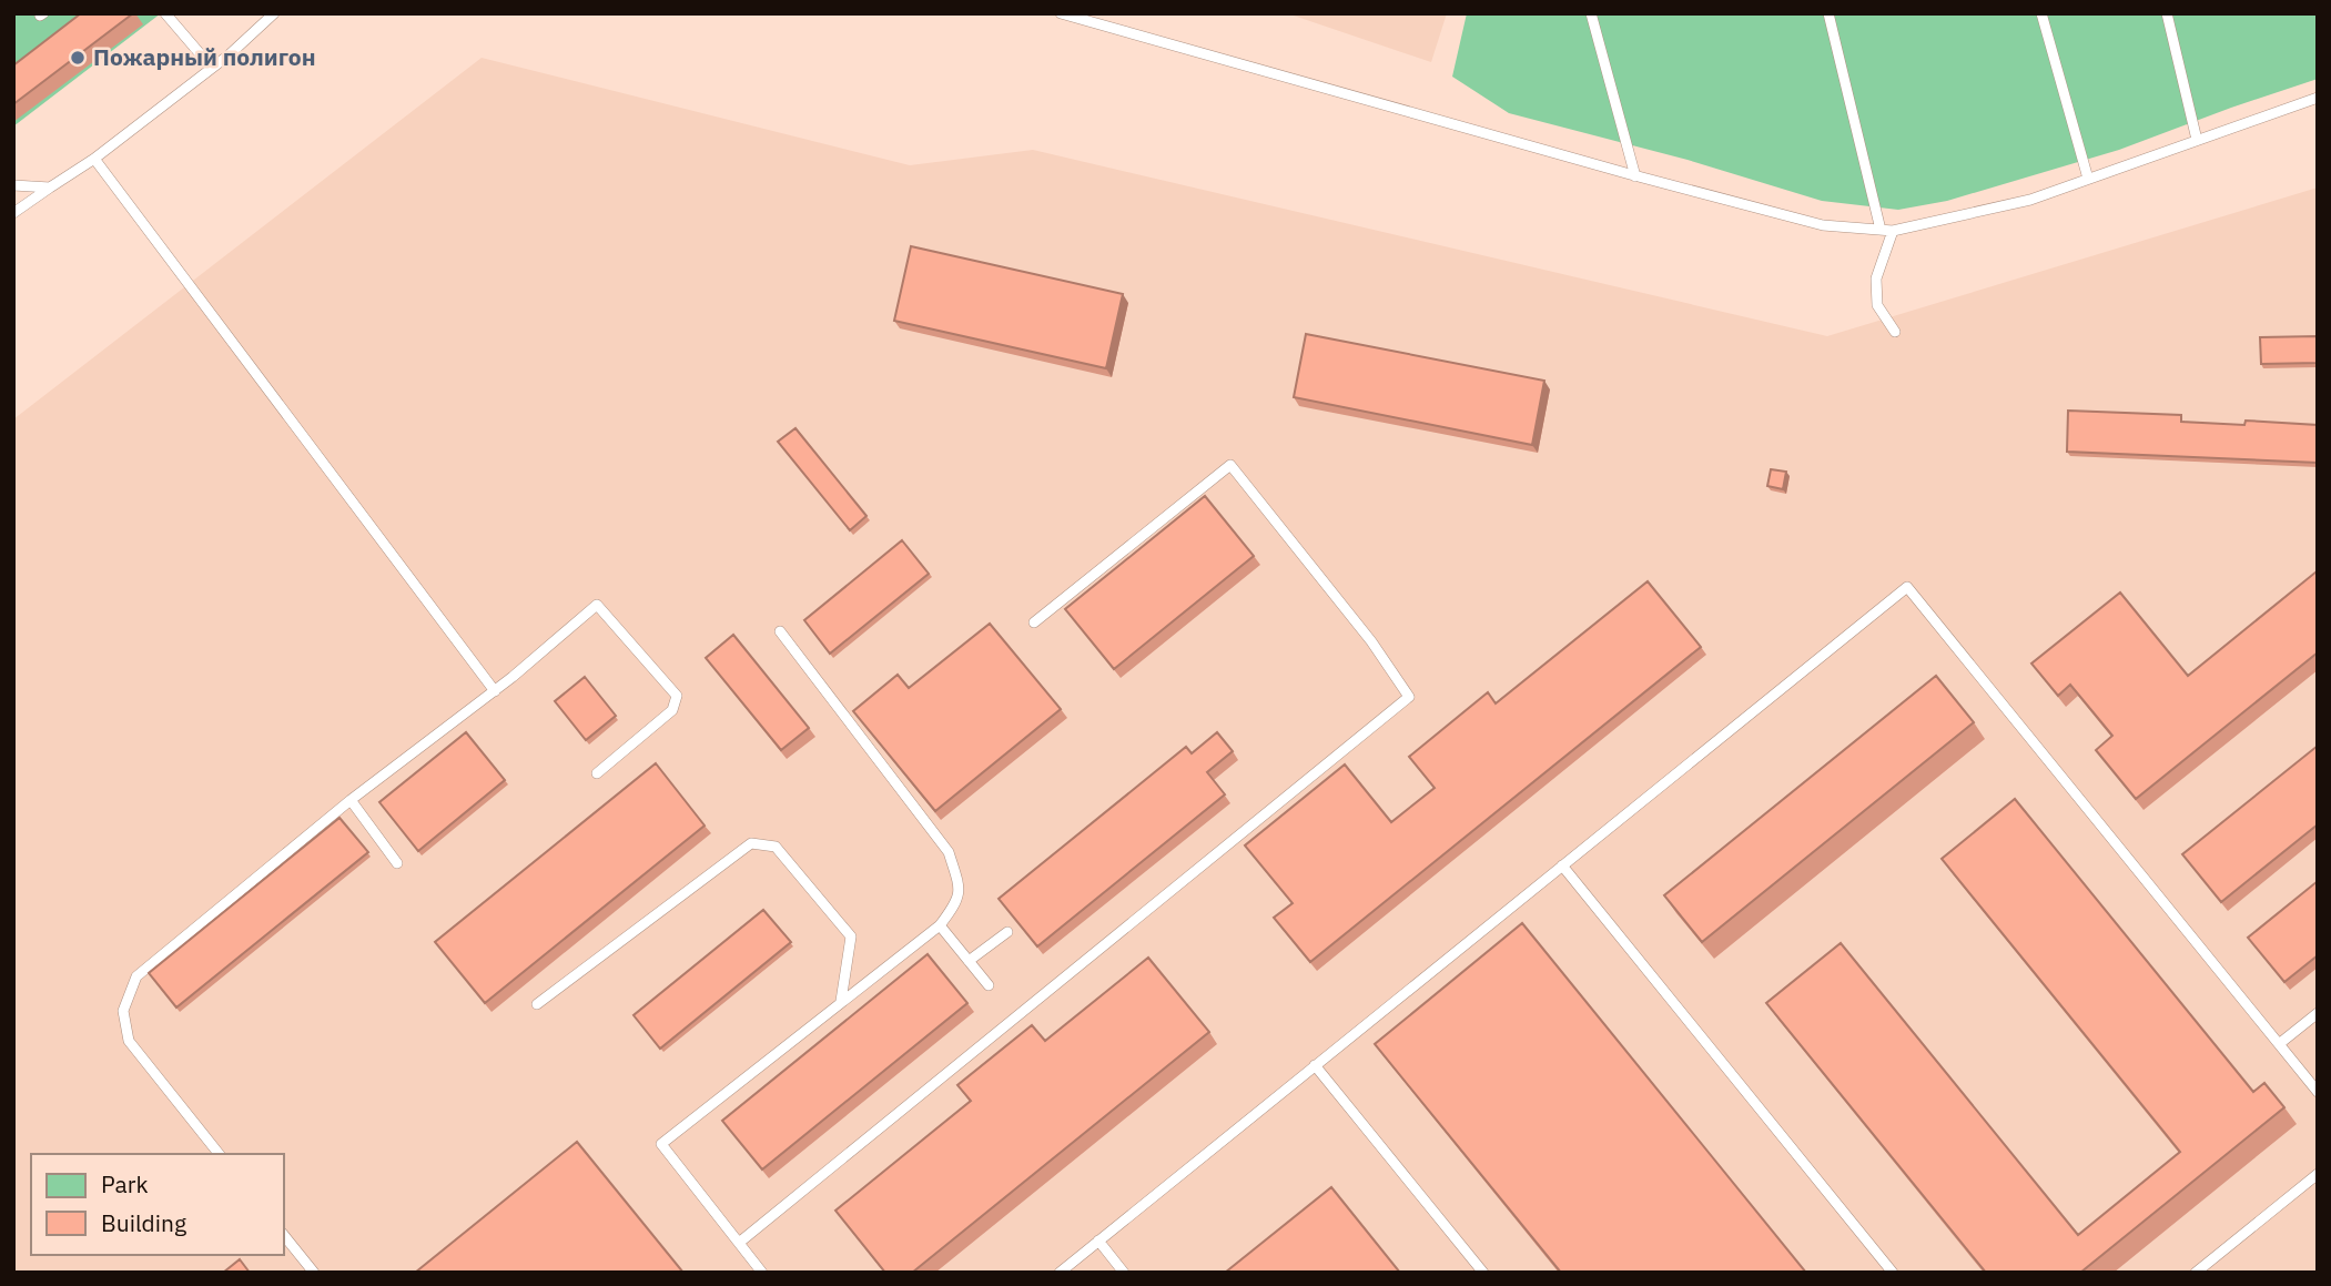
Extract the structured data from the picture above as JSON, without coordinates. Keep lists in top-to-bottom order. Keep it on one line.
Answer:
{"places":["Пожарный полигон"],"legend":["Park","Building"]}
